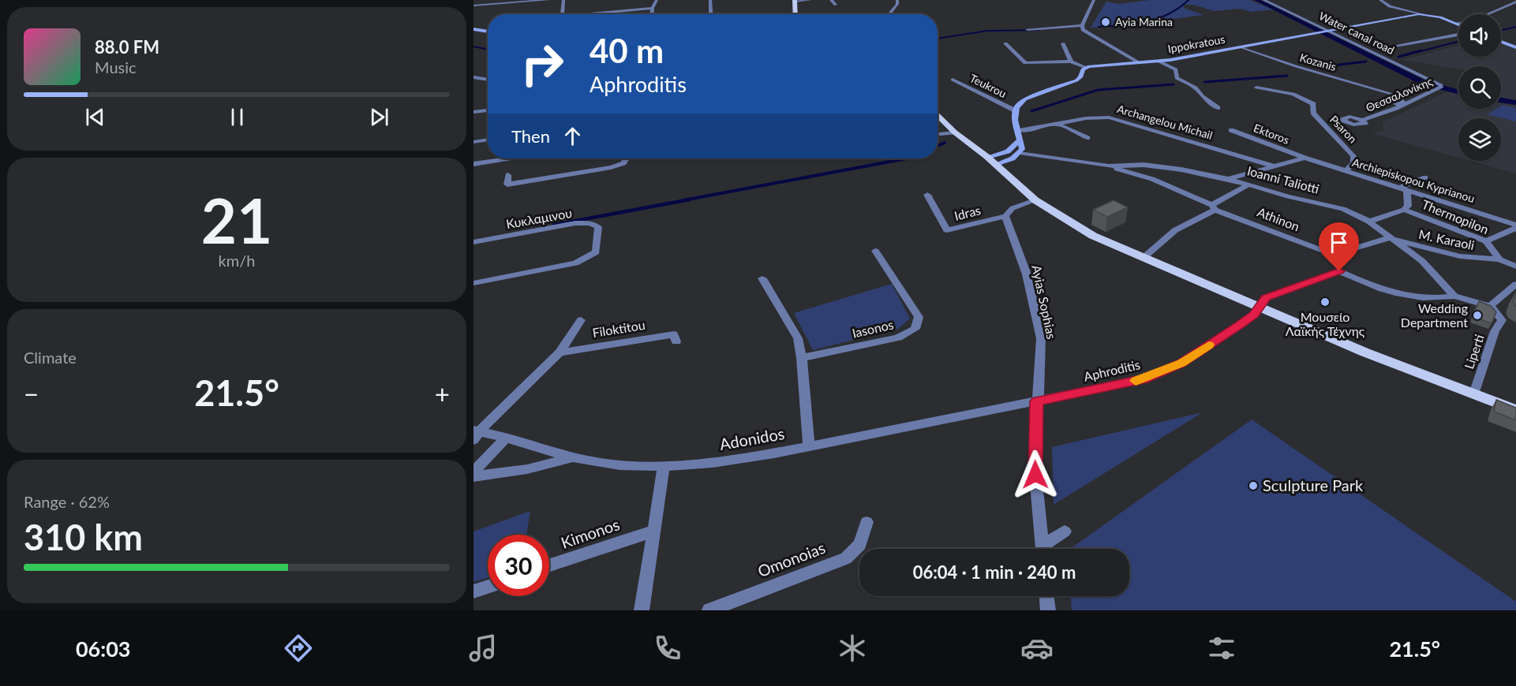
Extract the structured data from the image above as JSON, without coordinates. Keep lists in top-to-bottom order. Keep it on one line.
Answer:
{"streets":{"street":["Water canal road","Ippokratous","Kozanis","Teukrou","Θεσσαλονίκης","Archangelou Michail","Psaron","Ektoros","Ioanni Taliotti","Archiepiskopou Kyprianou","Idras","Thermopilon","Κυκλαμινου","Athinon","M. Karaoli","Ayias Sophias","Filoktitou","Iasonos","Liperti","Aphroditis","Adonidos","Kimonos","Omonoias"]},"crossings":[["Water canal road","Ippokratous"],["Water canal road","Θεσσαλονίκης"],["Ippokratous","Kozanis"],["Kozanis","Θεσσαλονίκης"],["Psaron","Archiepiskopou Kyprianou"],["Ektoros","Archiepiskopou Kyprianou"],["Ioanni Taliotti","Athinon"],["Ioanni Taliotti","M. Karaoli"],["Idras","Ayias Sophias"],["Thermopilon","M. Karaoli"],["Ayias Sophias","Aphroditis"],["Ayias Sophias","Adonidos"],["Filoktitou","Adonidos"],["Aphroditis","Adonidos"]],"places":["Ayia Marina","Μουσείο Λαϊκής Τέχνης","Wedding Department","Sculpture Park"],"page":{"turn":["40 m","Aphroditis"],"song":["88.0 FM","Music"],"then":"Then","tile":[["21","km/h"],"Climate",["Range · 62%","310 km"]],"heat":["−","21.5°","+"],"limit":"30","trip":"06:04 · 1 min · 240 m","tabs":["06:03","21.5°"]}}
